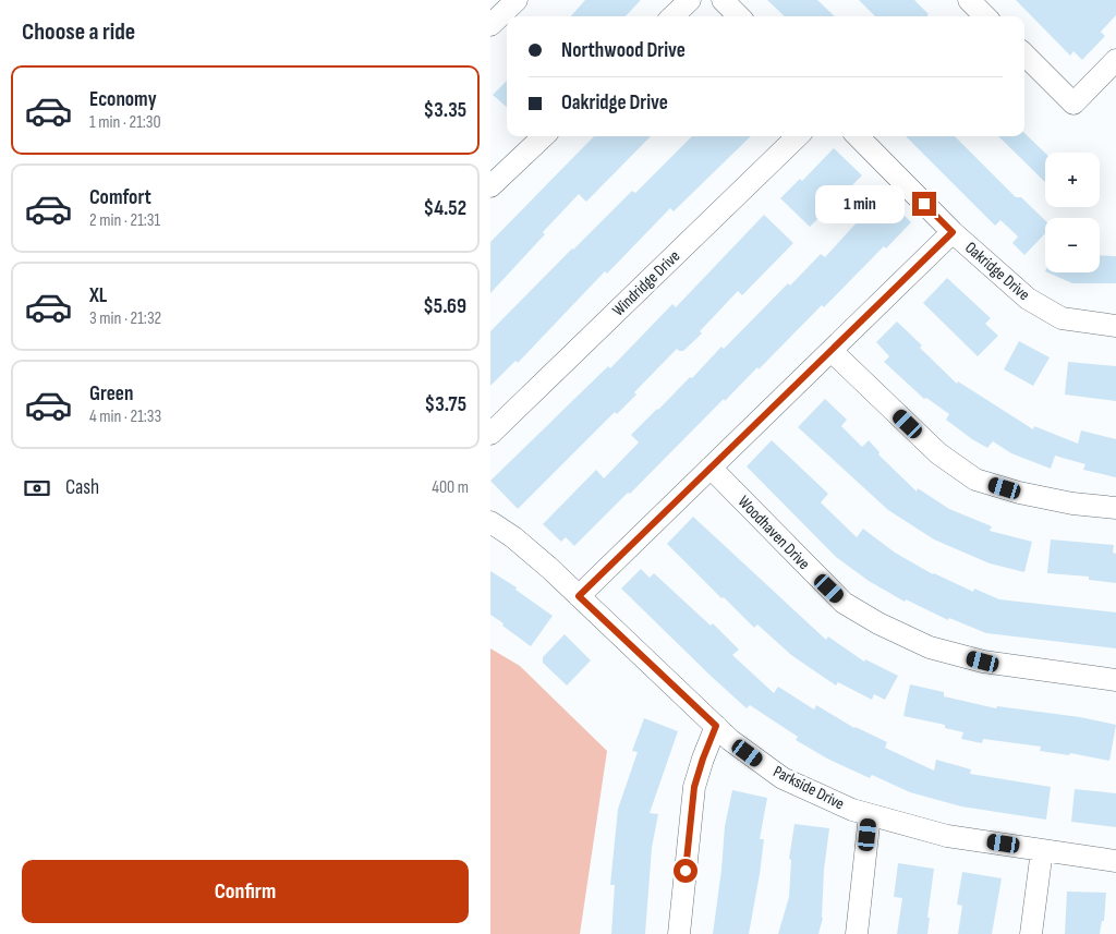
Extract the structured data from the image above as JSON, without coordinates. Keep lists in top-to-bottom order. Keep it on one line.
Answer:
{"streets":{"street":["Oakridge Drive","Windridge Drive","Woodhaven Drive","Parkside Drive"]},"page":{"heading":"Choose a ride","banner":["Northwood Drive","Oakridge Drive"],"list":[{"name":"Economy","note":"1 min · 21:30","value":"$3.35"},{"name":"Comfort","note":"2 min · 21:31","value":"$4.52"},{"name":"XL","note":"3 min · 21:32","value":"$5.69"},{"name":"Green","note":"4 min · 21:33","value":"$3.75"}],"map_buttons":["+","−"],"bubble":"1 min","pay":["Cash","400 m"],"buttons":"Confirm"}}
